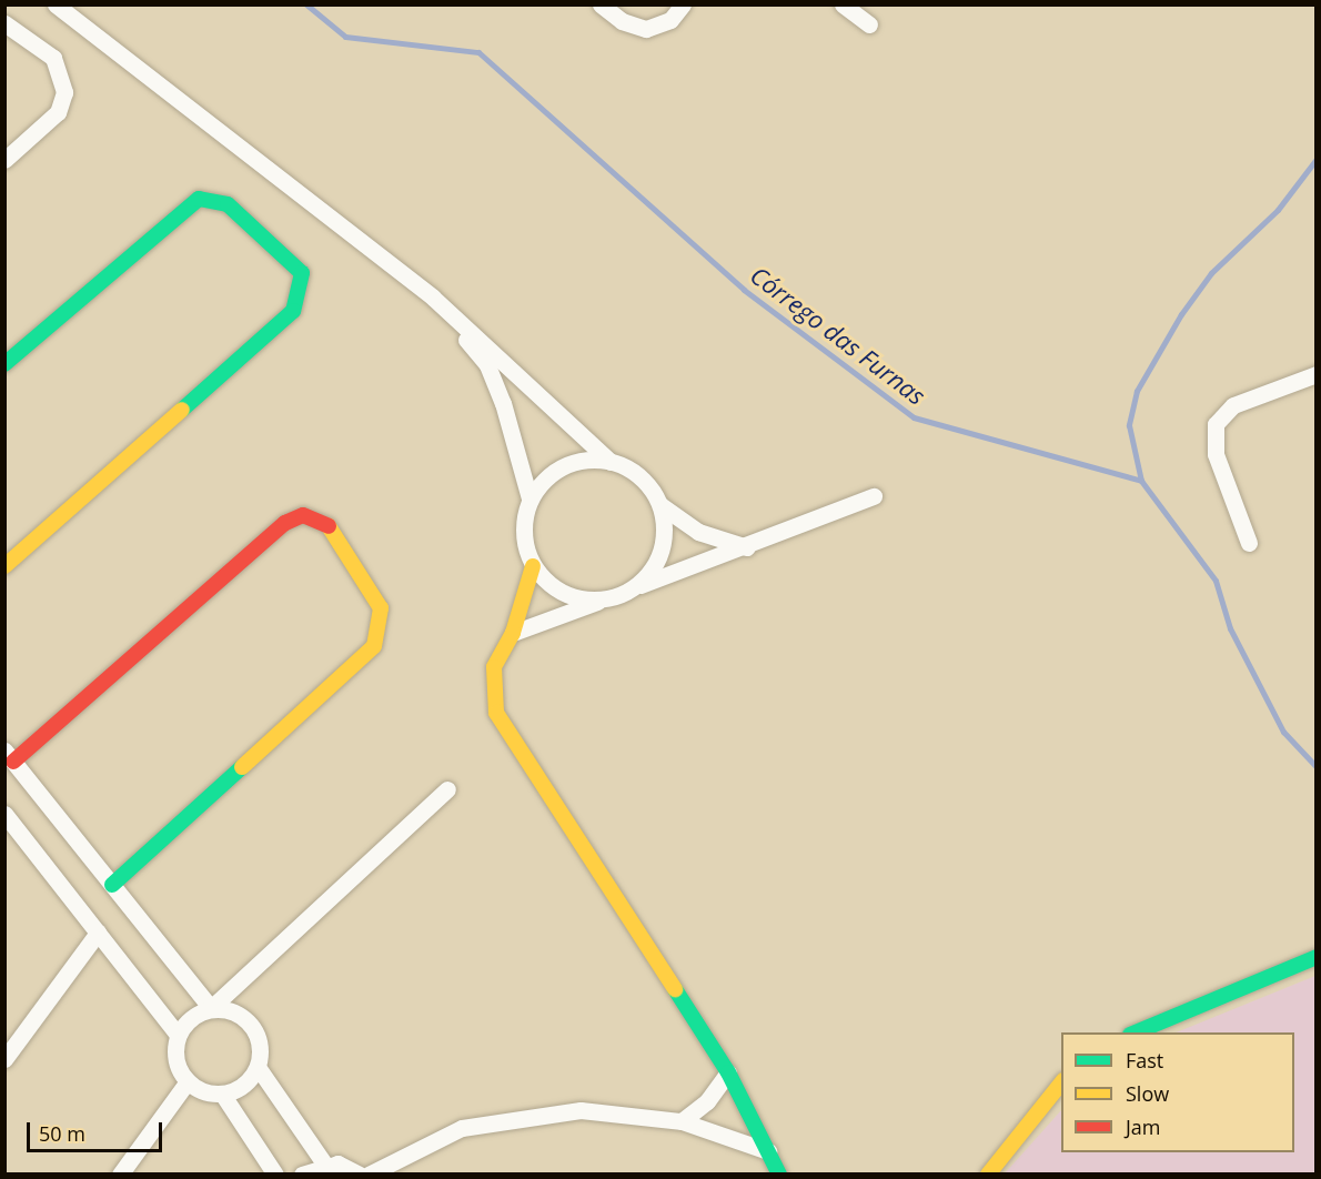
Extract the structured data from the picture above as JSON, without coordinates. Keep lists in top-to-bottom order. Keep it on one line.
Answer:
{"water":["Córrego das Furnas"],"legend":["Fast","Slow","Jam"],"scale_bar":"50 m"}
